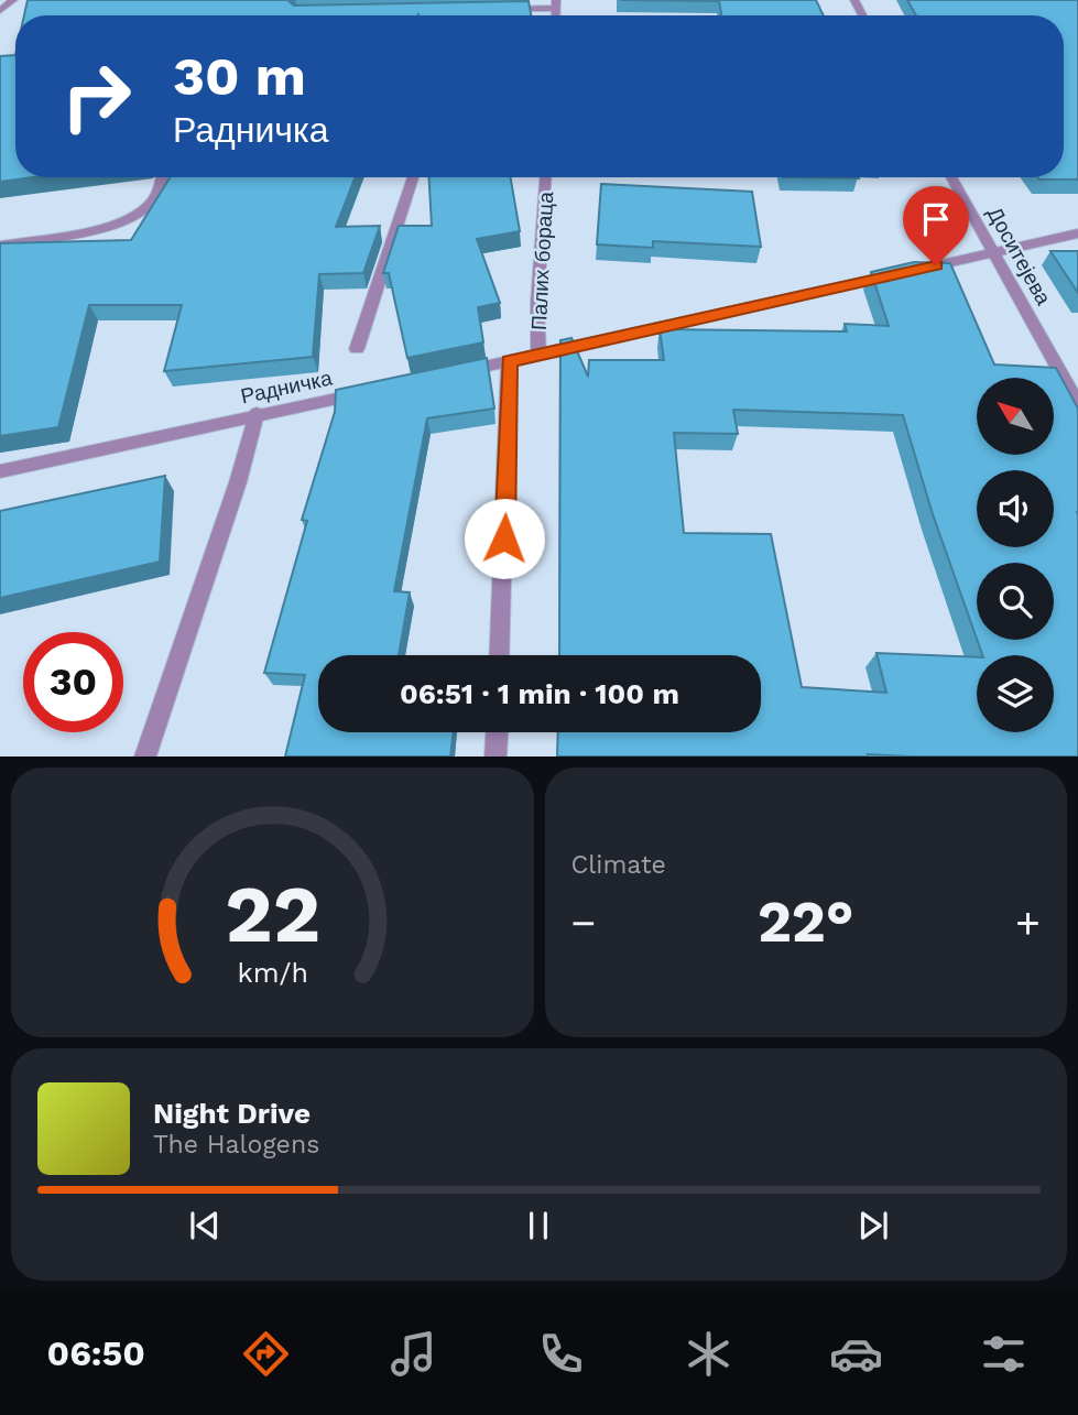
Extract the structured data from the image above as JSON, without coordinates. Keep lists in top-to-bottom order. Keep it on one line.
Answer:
{"streets":{"street":["Доситејева","Палих бораца","Радничка"]},"north":"top left","page":{"turn":["30 m","Радничка"],"limit":"30","trip":"06:51 · 1 min · 100 m","tile":"Climate","heat":["−","22°","+"],"song":["Night Drive","The Halogens"],"tabs":"06:50","gauge":["22","km/h"]}}
